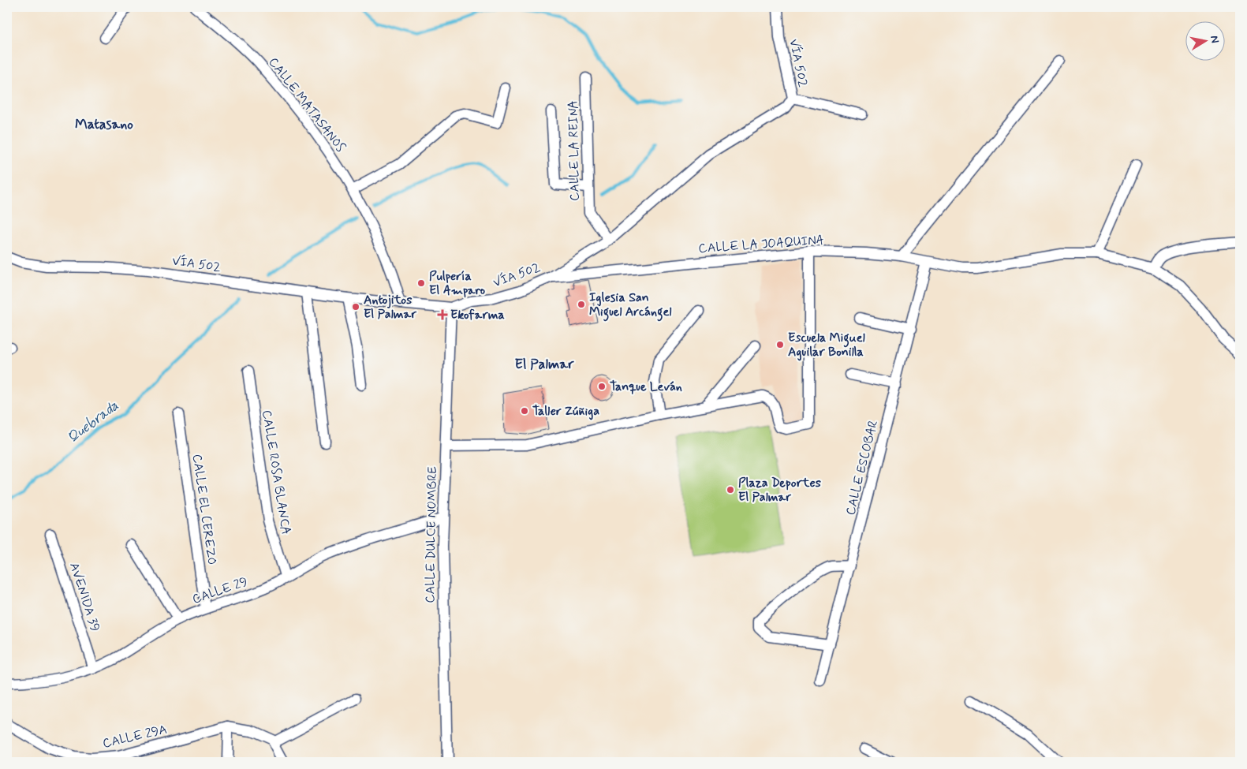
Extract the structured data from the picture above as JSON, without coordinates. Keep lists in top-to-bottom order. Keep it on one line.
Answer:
{"streets":{"street":["VÍA 502","CALLE MATASANOS","CALLE LA REINA","CALLE LA JOAQUINA","CALLE ESCOBAR","CALLE ROSA BLANCA","CALLE EL CEREZO","CALLE DULCE NOMBRE","CALLE 29","AVENIDA 39","CALLE 29A"]},"crossings":[["VÍA 502","CALLE MATASANOS"],["VÍA 502","CALLE LA REINA"],["VÍA 502","CALLE LA JOAQUINA"],["VÍA 502","CALLE DULCE NOMBRE"],["CALLE LA JOAQUINA","CALLE ESCOBAR"],["CALLE ROSA BLANCA","CALLE 29"],["CALLE EL CEREZO","CALLE 29"],["CALLE DULCE NOMBRE","CALLE 29"],["CALLE 29","AVENIDA 39"]],"districts":["Matasano","El Palmar"],"water":["Quebrada"],"places":{"other":["Pulpería El Amparo","Iglesia San Miguel Arcángel","Antojitos El Palmar","Escuela Miguel Aguilar Bonilla","Tanque Leván","Taller Zúñiga","Plaza Deportes El Palmar"],"health":["Ekofarma"]},"north":"right"}
